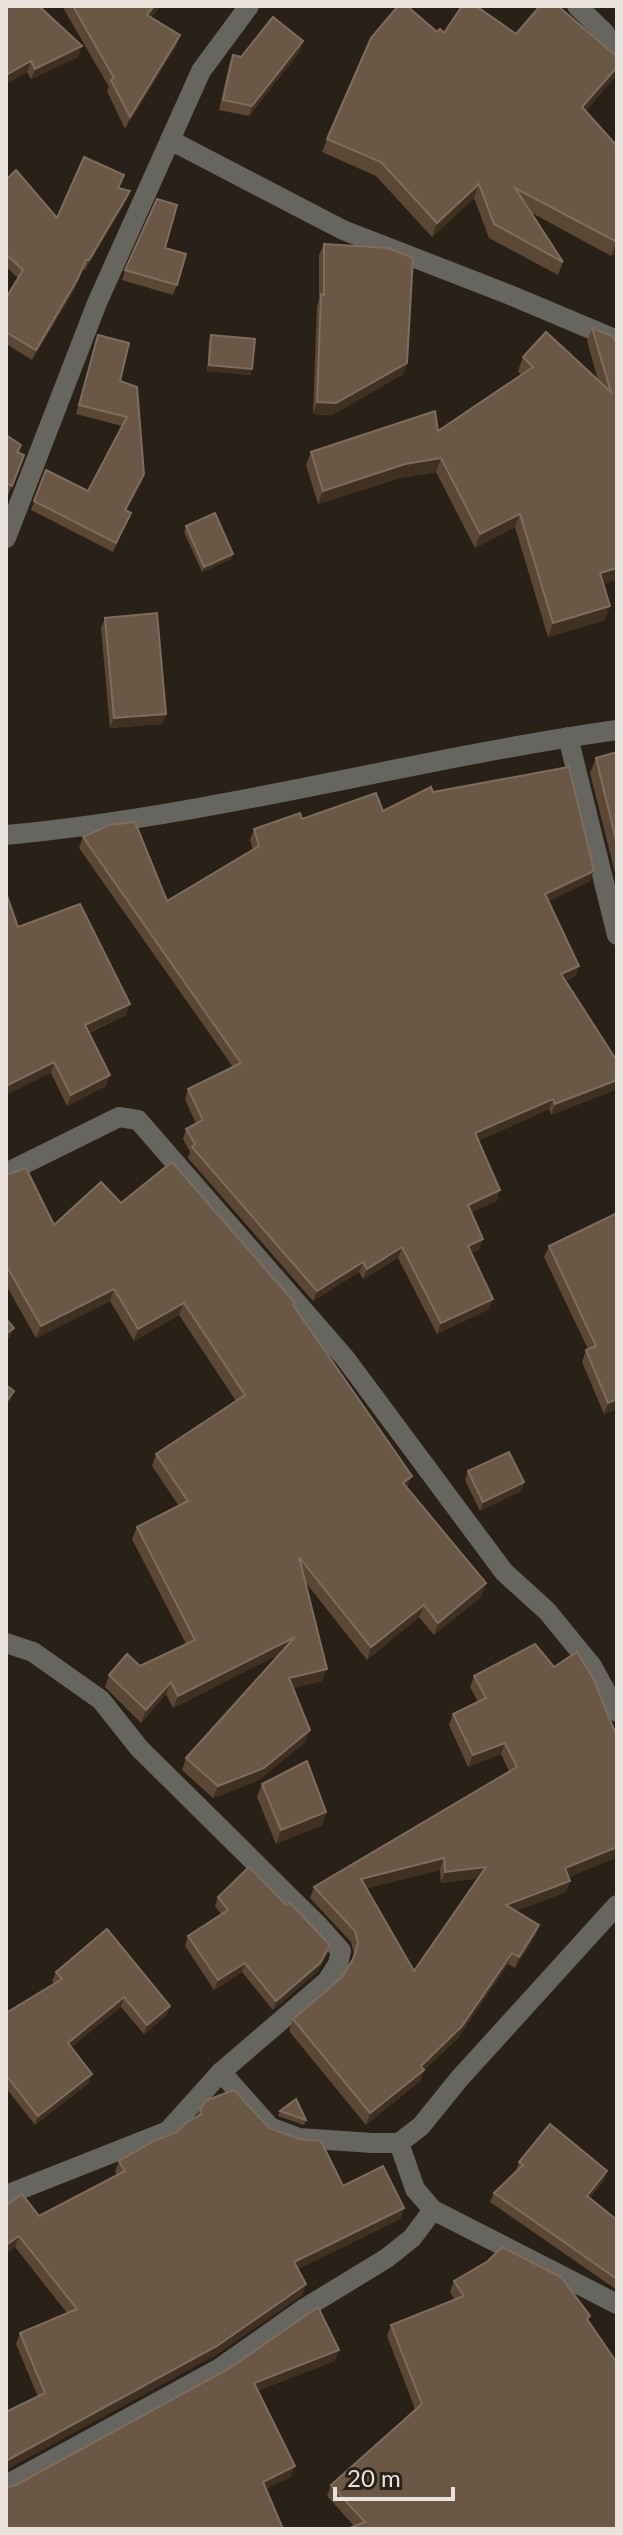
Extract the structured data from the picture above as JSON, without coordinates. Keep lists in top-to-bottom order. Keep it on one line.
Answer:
{"scale_bar":"20 m"}
